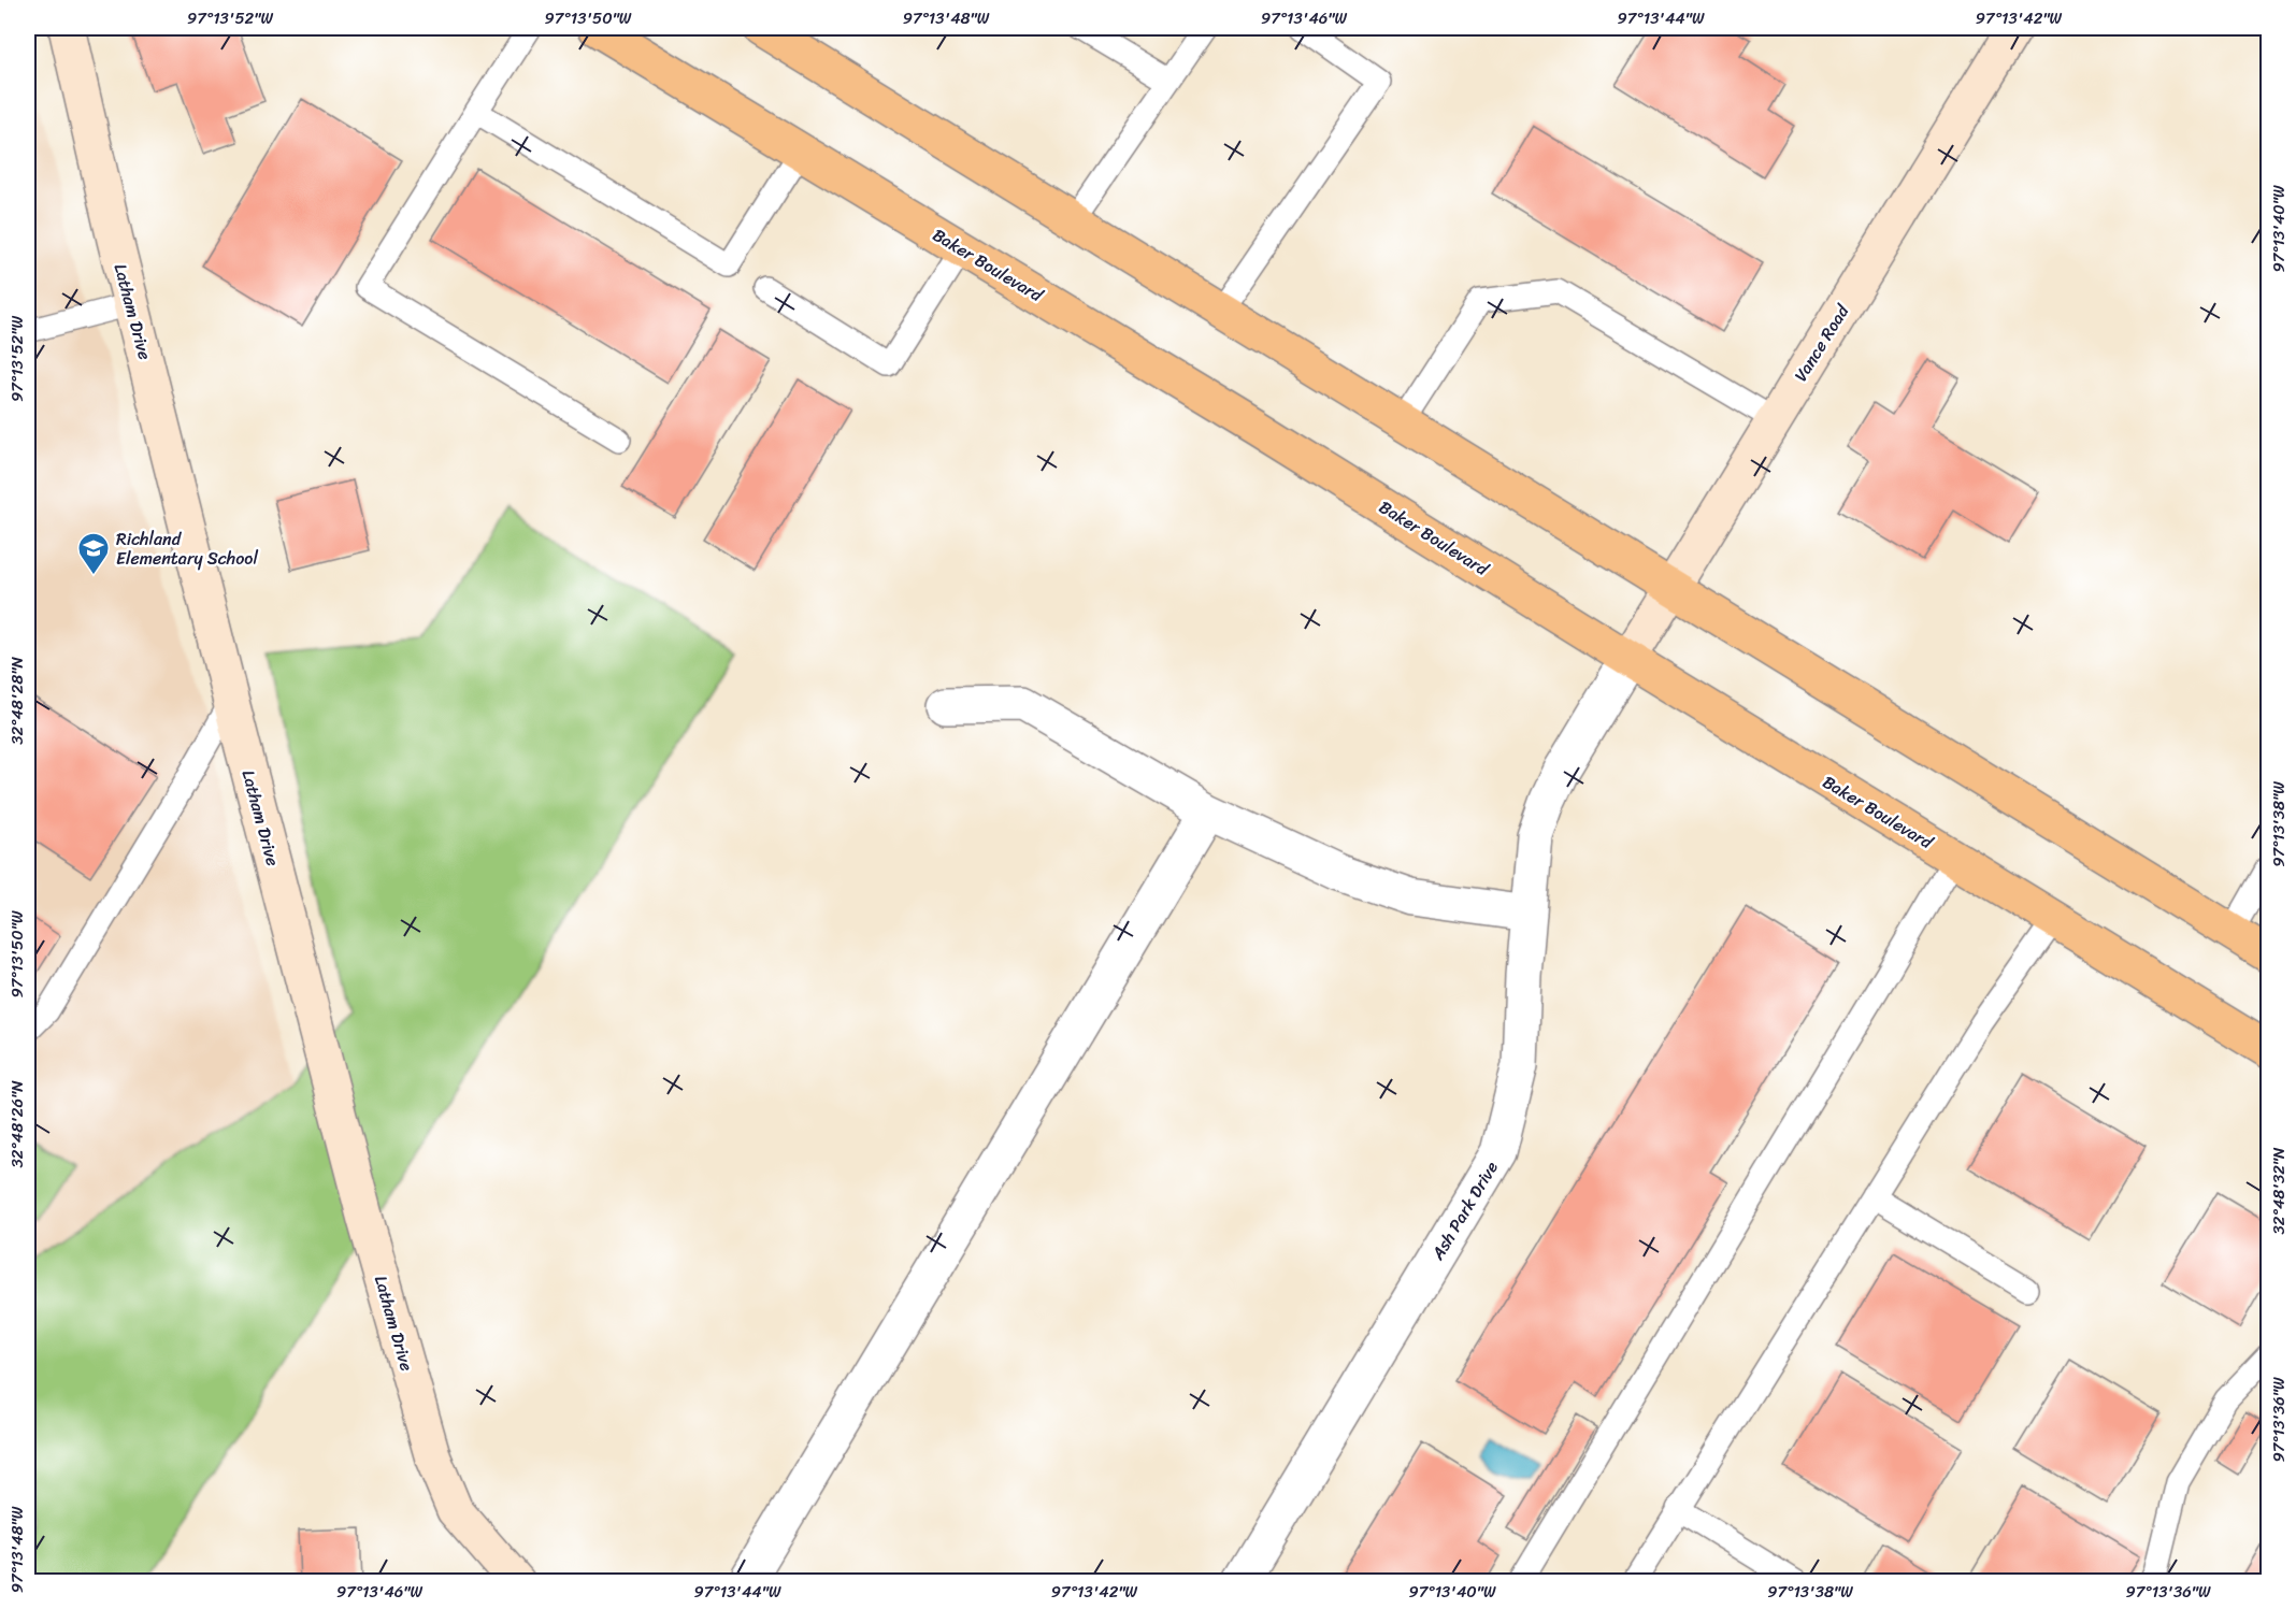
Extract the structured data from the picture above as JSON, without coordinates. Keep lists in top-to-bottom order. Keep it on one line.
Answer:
{"streets":{"main road":["Baker Boulevard"],"street":["Latham Drive","Vance Road","Ash Park Drive"]},"crossings":[["Baker Boulevard","Vance Road"],["Baker Boulevard","Ash Park Drive"],["Vance Road","Ash Park Drive"]],"places":{"school or university":["Richland Elementary School"]},"coordinates":["97°13'52\"W","97°13'50\"W","97°13'48\"W","97°13'46\"W","97°13'44\"W","97°13'42\"W","97°13'40\"W","32°48'28\"N","97°13'38\"W","32°48'26\"N","32°48'32\"N","97°13'36\"W"]}
